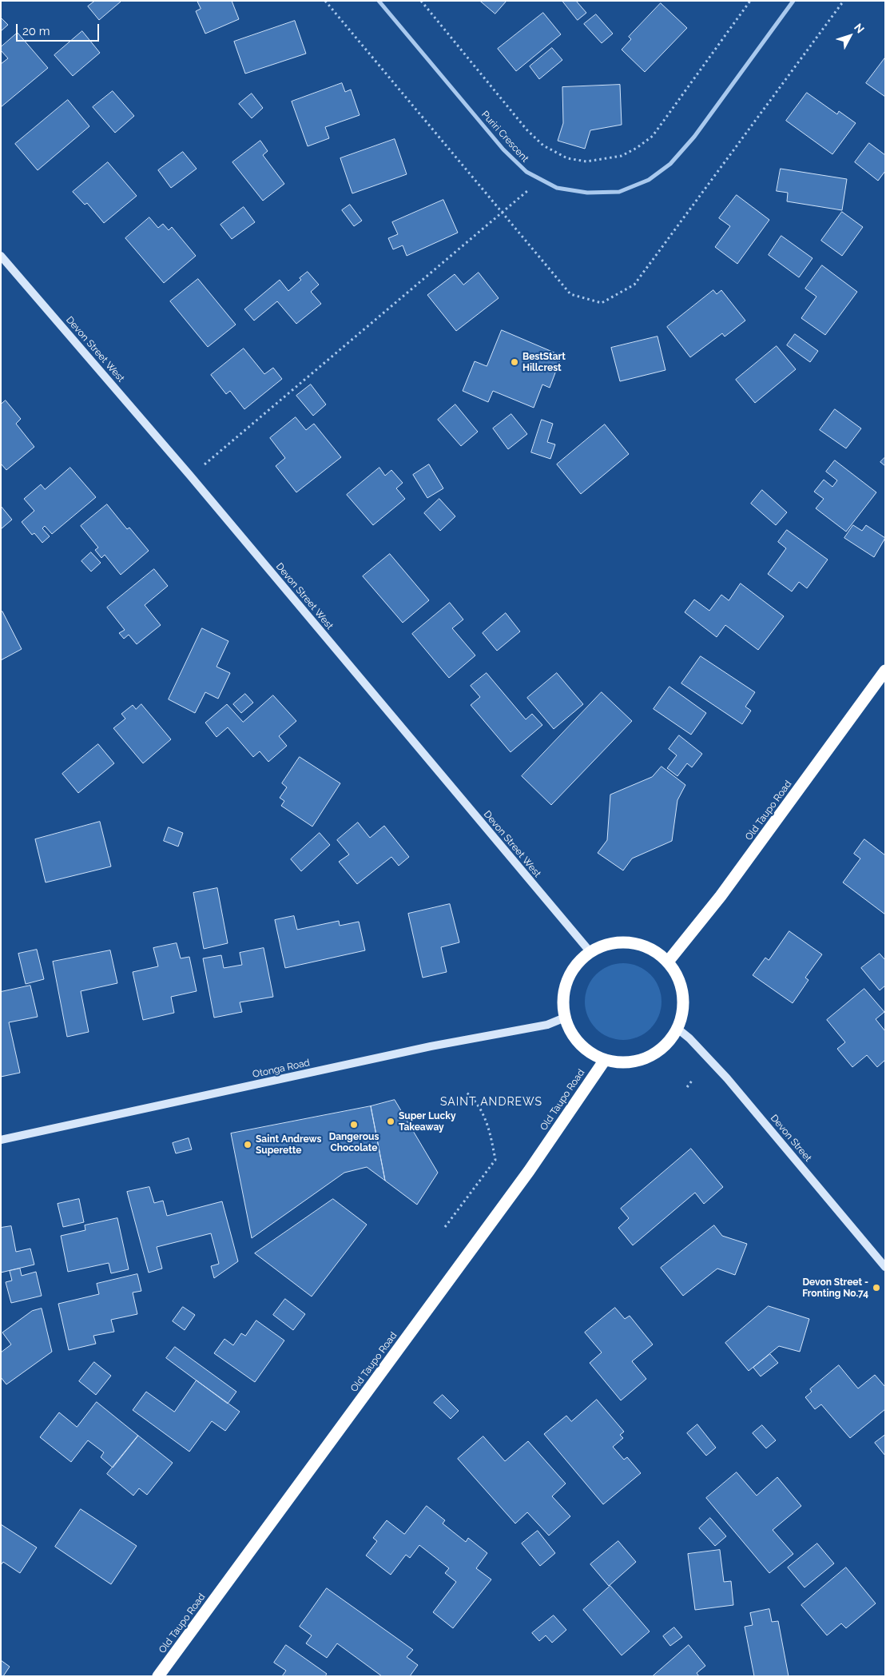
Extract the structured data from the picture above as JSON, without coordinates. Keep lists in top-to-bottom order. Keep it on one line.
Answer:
{"streets":{"highway":["Old Taupo Road"],"main road":["Devon Street West","Otonga Road","Devon Street"],"street":["Puriri Crescent"]},"crossings":[["Devon Street West","Old Taupo Road"],["Devon Street West","Otonga Road"],["Devon Street West","Devon Street"],["Old Taupo Road","Otonga Road"],["Old Taupo Road","Devon Street"],["Otonga Road","Devon Street"]],"districts":["SAINT ANDREWS"],"places":["BestStart Hillcrest","Super Lucky Takeaway","Dangerous Chocolate","Saint Andrews Superette","Devon Street - Fronting No.74"],"scale_bar":"20 m","north":"top right"}
